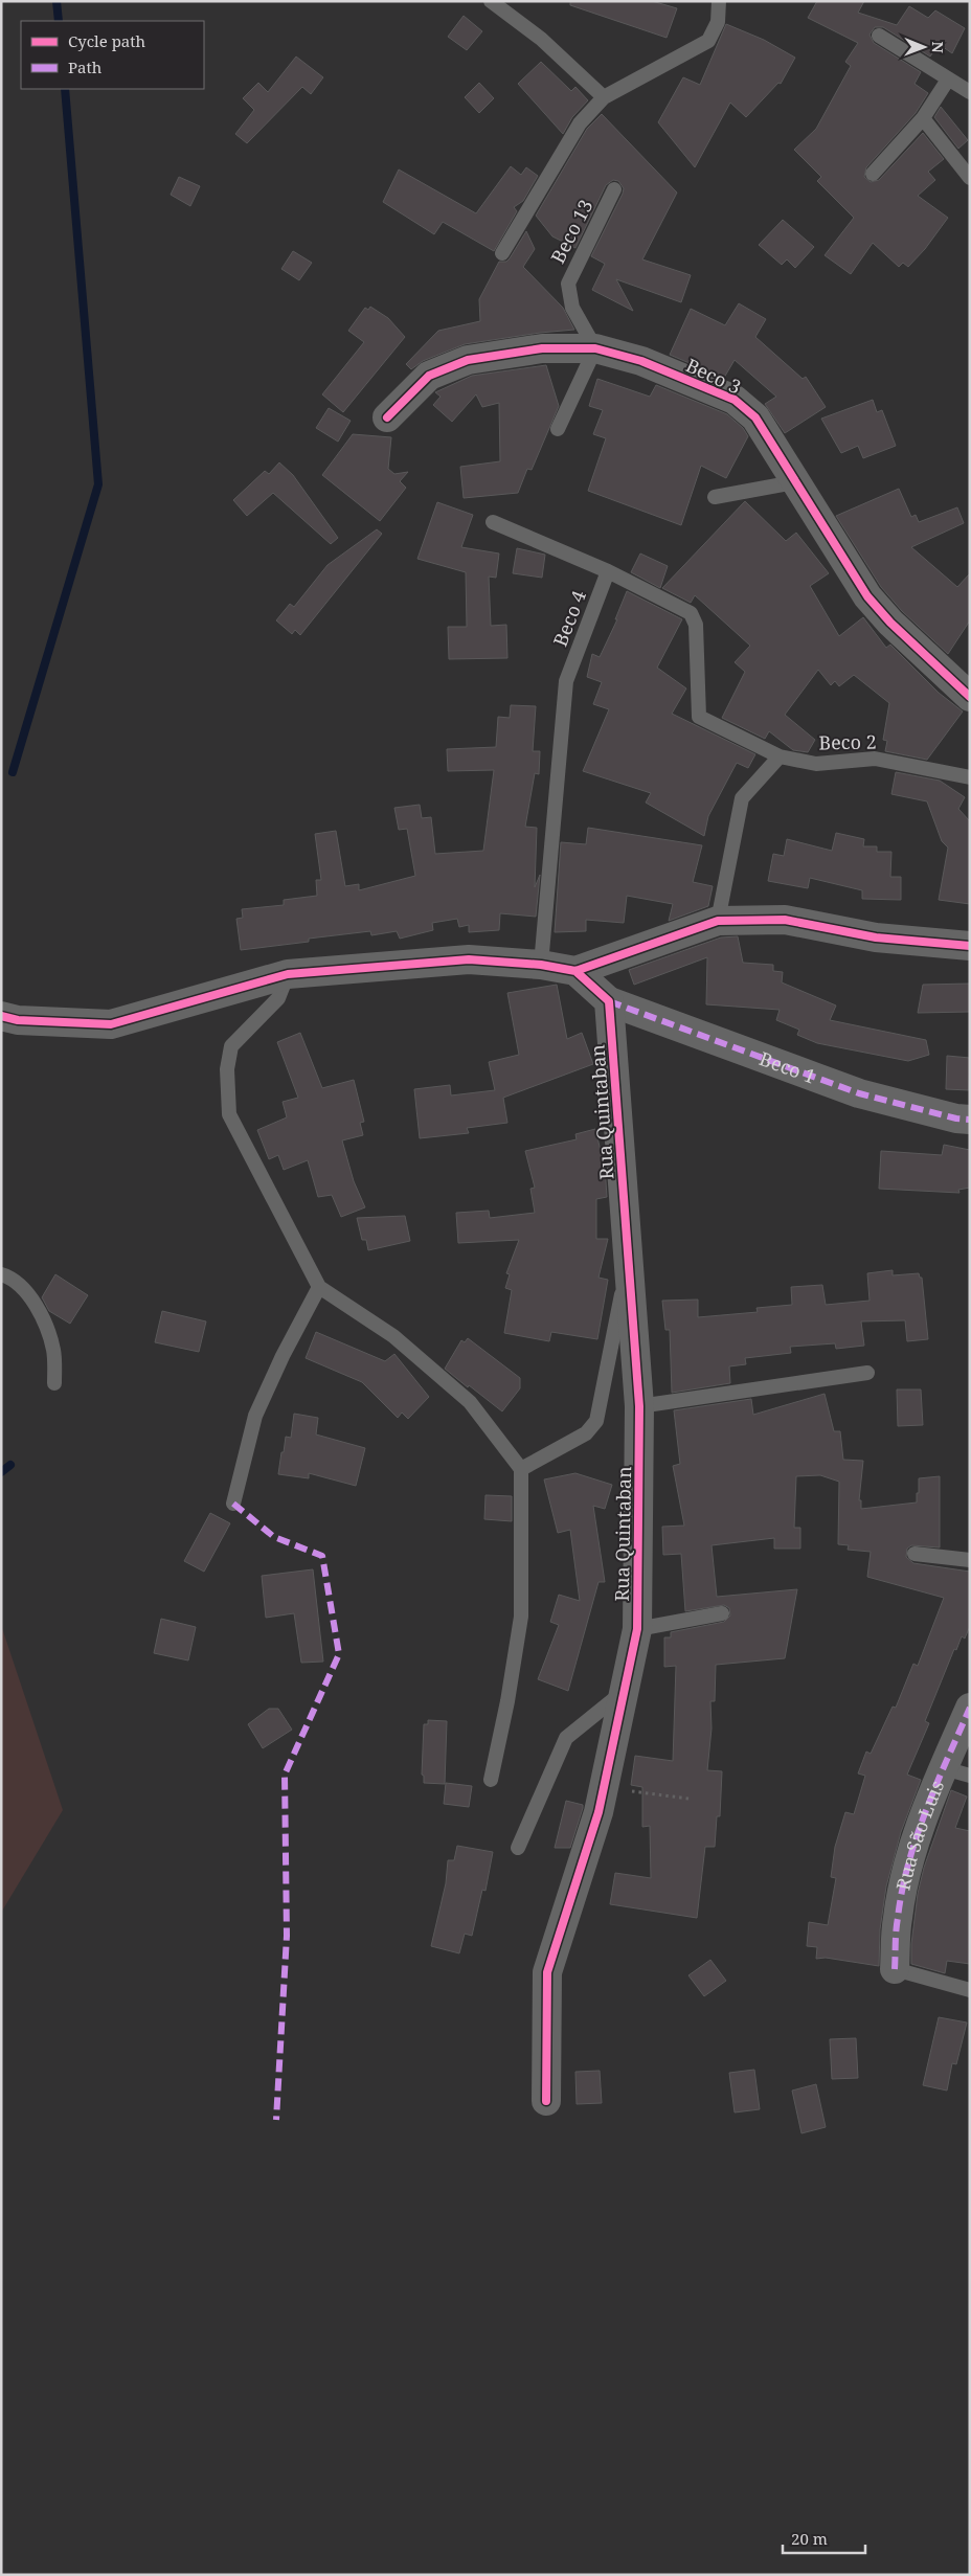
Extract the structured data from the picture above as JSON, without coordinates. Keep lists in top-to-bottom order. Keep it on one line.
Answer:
{"streets":{"street":["Beco 3","Beco 1","Rua Quintaban","Rua São Luis"],"lane":["Beco 13","Beco 4","Beco 2"]},"crossings":[["Beco 13","Beco 3"],["Beco 1","Rua Quintaban"]],"legend":["Cycle path","Path"],"scale_bar":"20 m","north":"right"}
